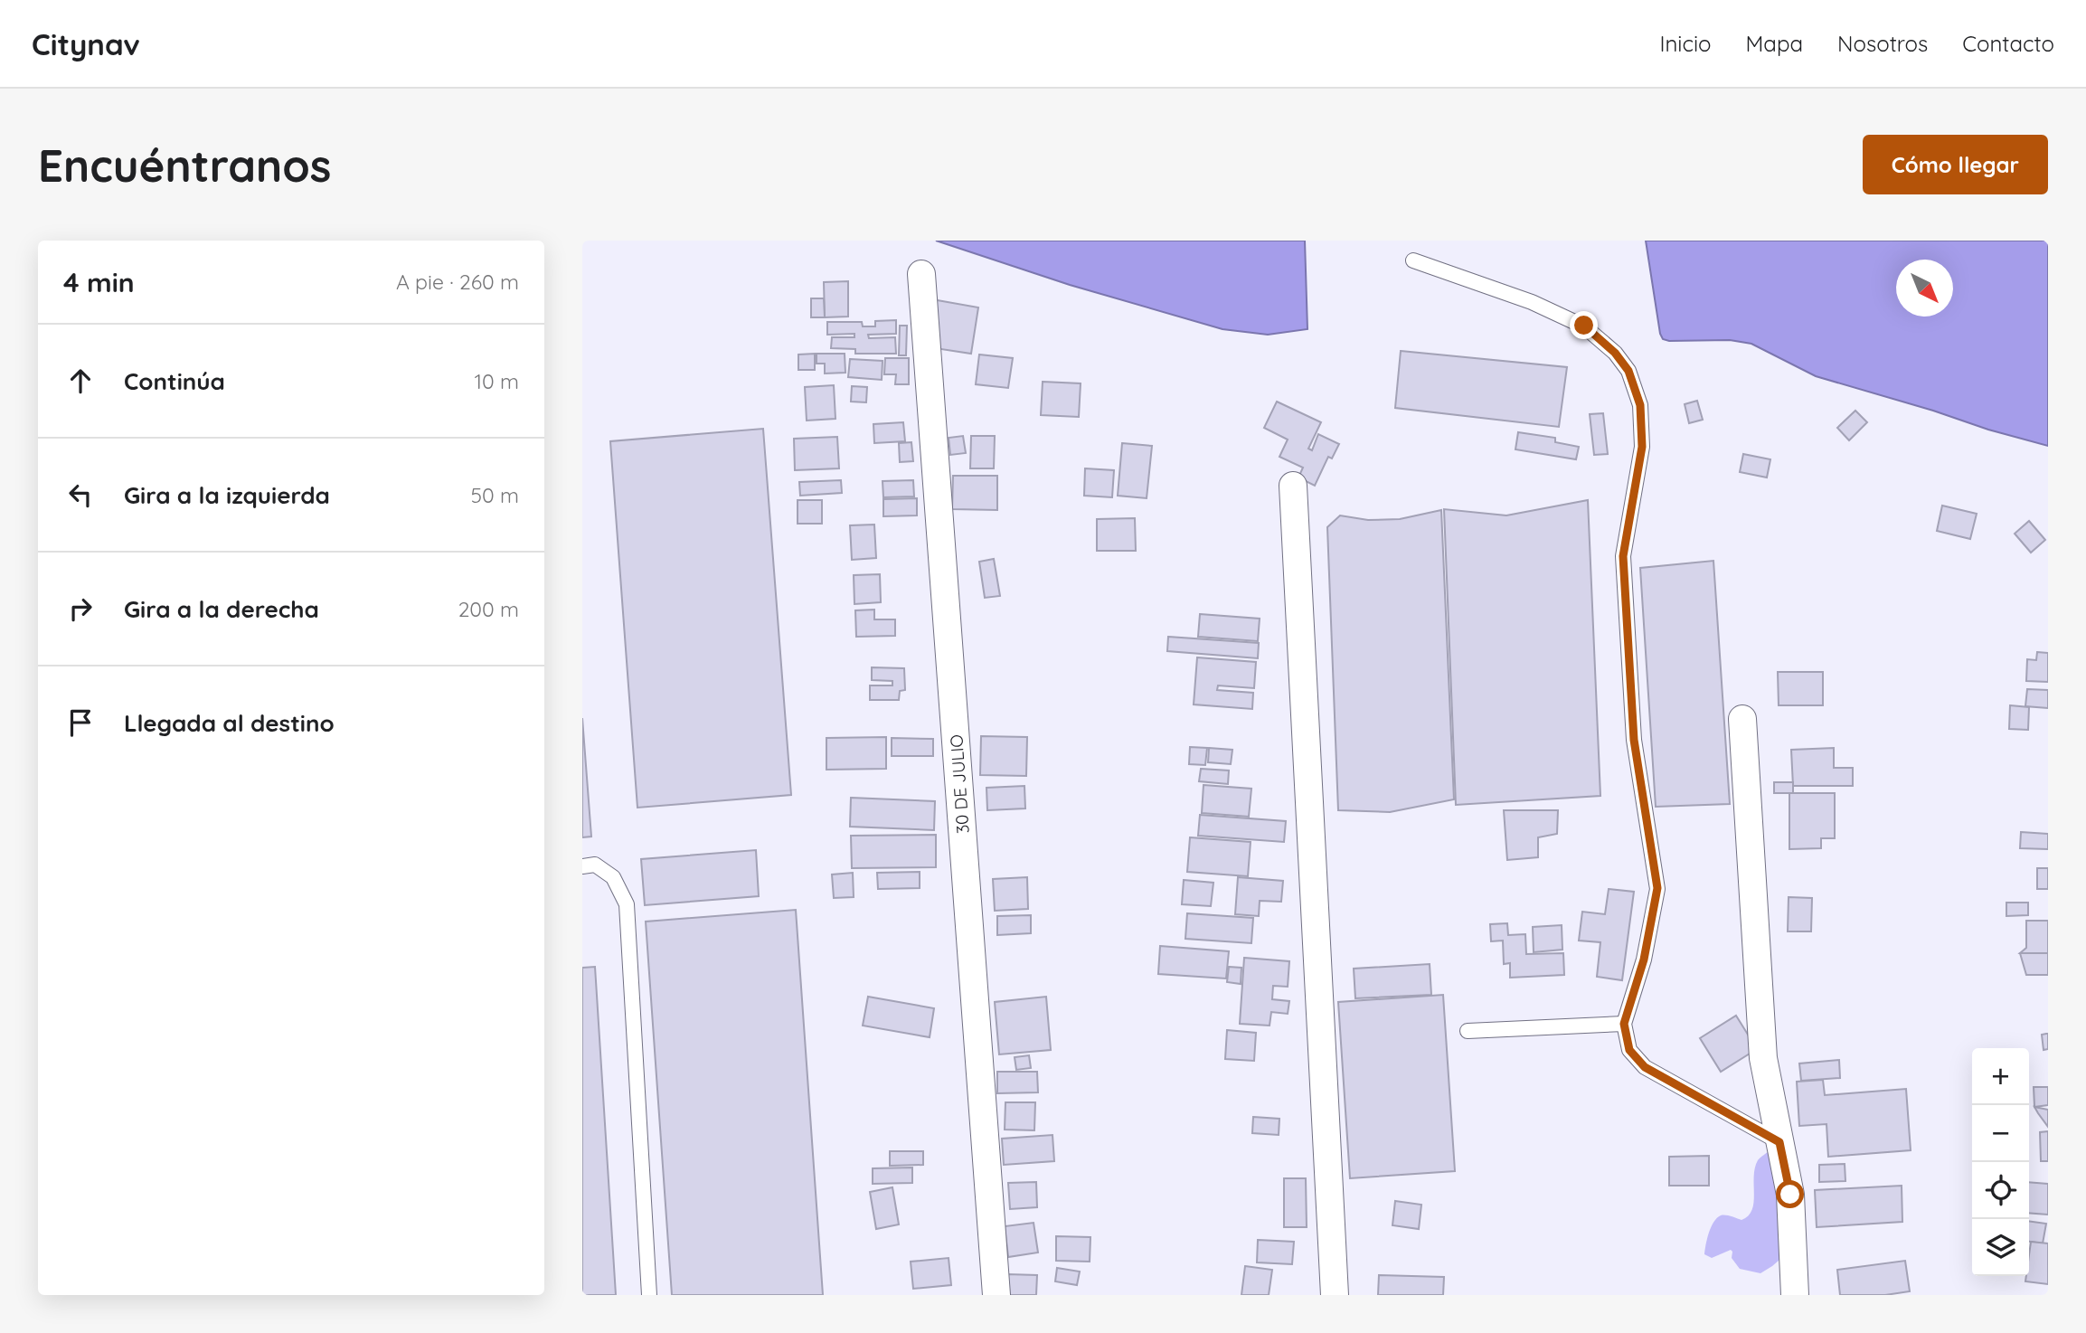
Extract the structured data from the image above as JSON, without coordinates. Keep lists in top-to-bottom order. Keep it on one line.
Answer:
{"streets":{"street":["30 DE JULIO"]},"north":"bottom right","page":{"header":"Citynav","nav":["Inicio","Mapa","Nosotros","Contacto"],"buttons":"Cómo llegar","title":"Encuéntranos","heading":["4 min","A pie · 260 m"],"list":[["Continúa","10 m"],["Gira a la izquierda","50 m"],["Gira a la derecha","200 m"],"Llegada al destino"],"map_buttons":["+","−"]}}
